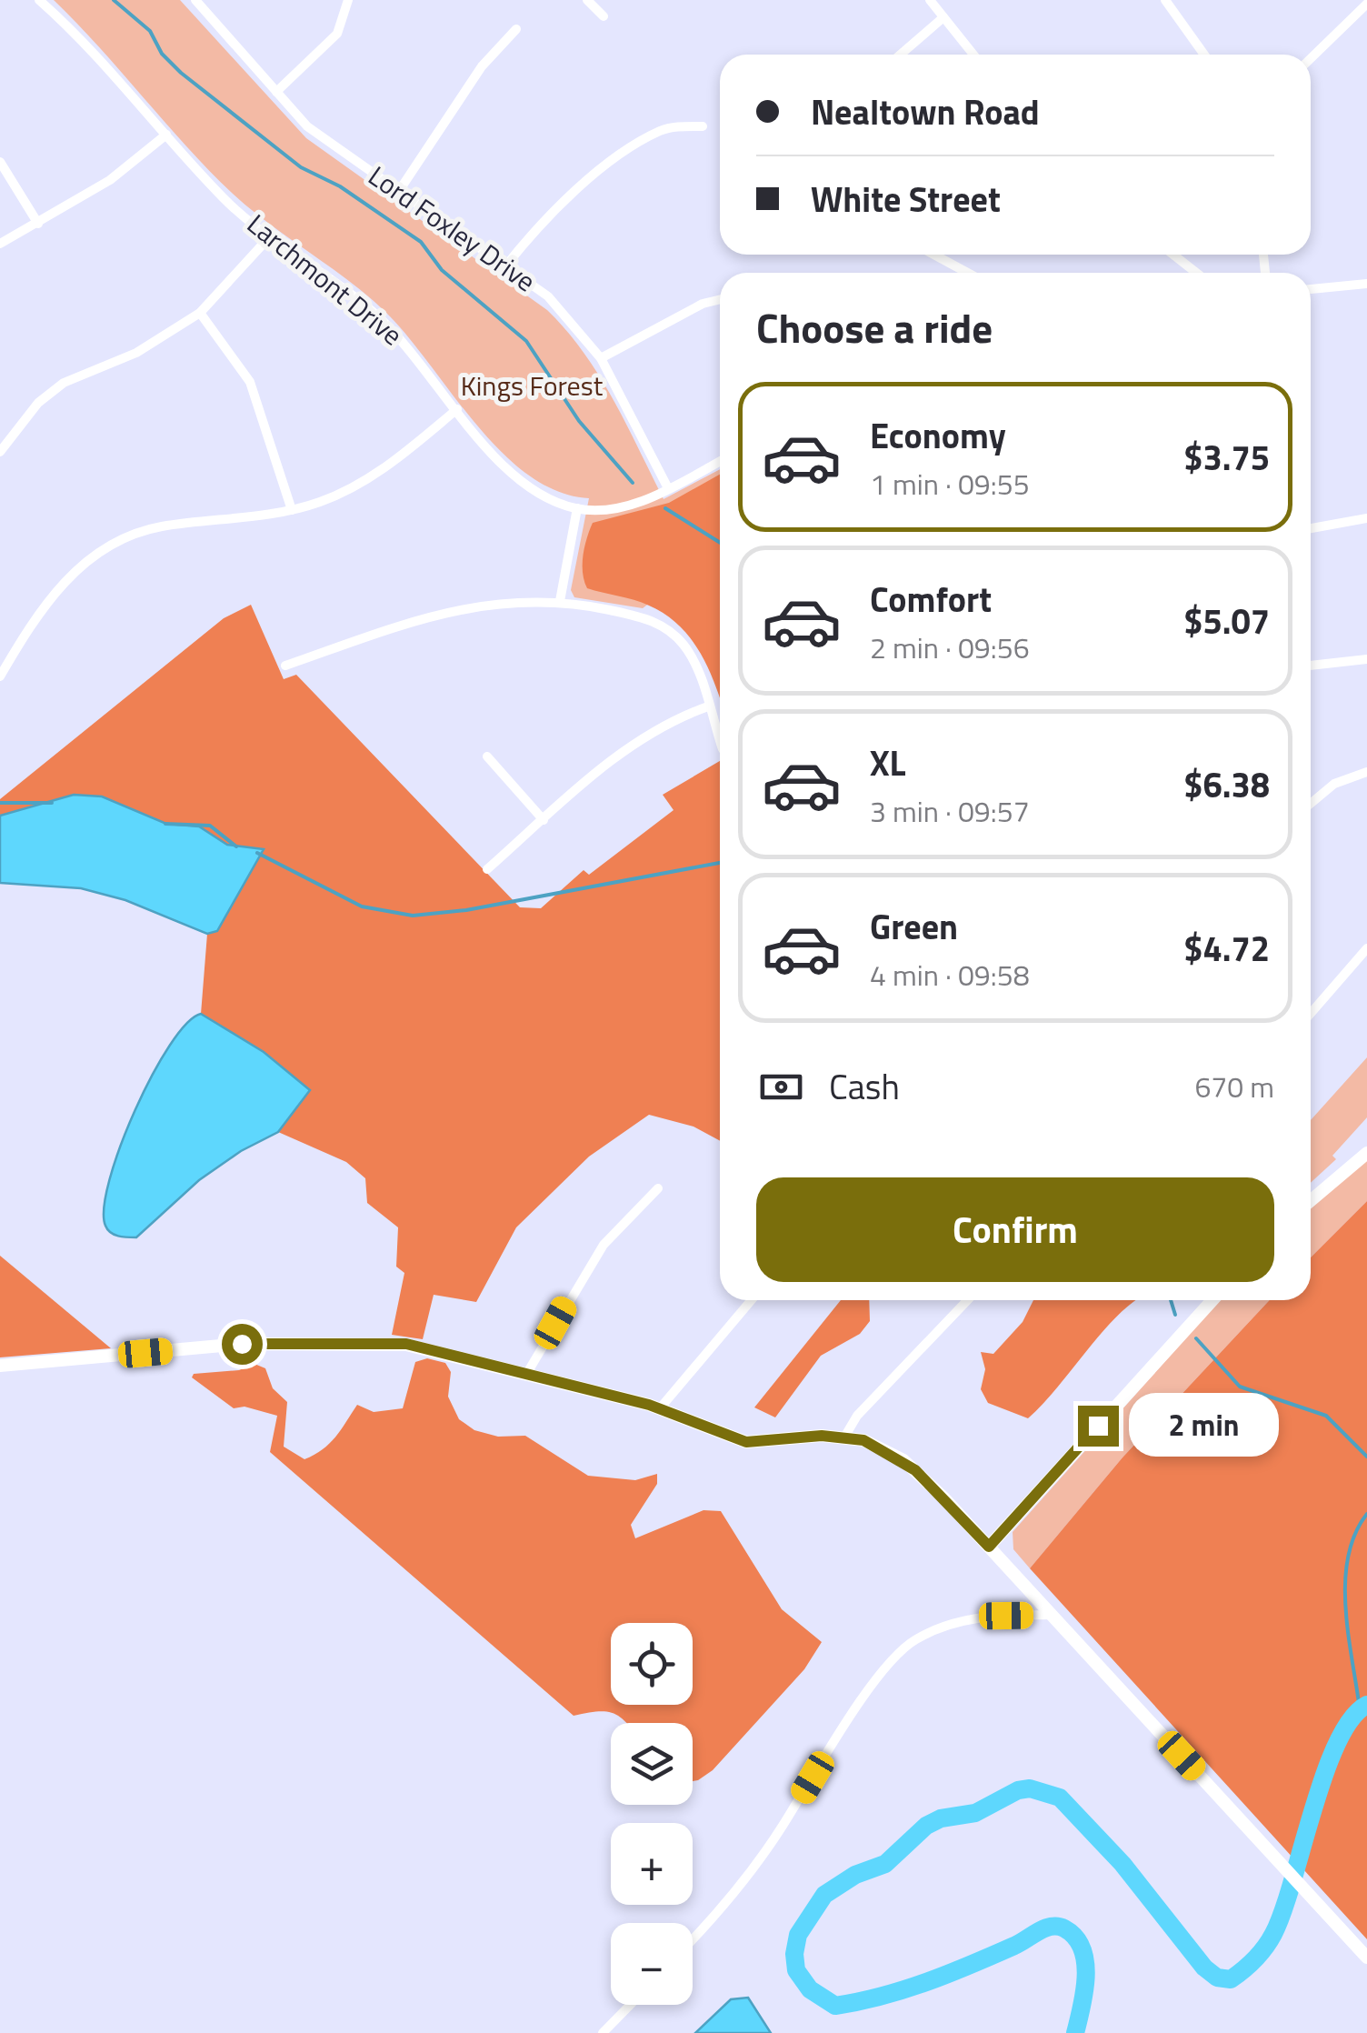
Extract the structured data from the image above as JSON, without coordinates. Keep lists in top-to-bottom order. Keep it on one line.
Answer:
{"streets":{"street":["Lord Foxley Drive","Larchmont Drive"]},"crossings":[["Lord Foxley Drive","Larchmont Drive"]],"parks":["Kings Forest"],"page":{"banner":["Nealtown Road","White Street"],"heading":"Choose a ride","list":[{"name":"Economy","note":"1 min · 09:55","value":"$3.75"},{"name":"Comfort","note":"2 min · 09:56","value":"$5.07"},{"name":"XL","note":"3 min · 09:57","value":"$6.38"},{"name":"Green","note":"4 min · 09:58","value":"$4.72"}],"pay":["Cash","670 m"],"buttons":"Confirm","bubble":"2 min","map_buttons":["+","−"]}}
